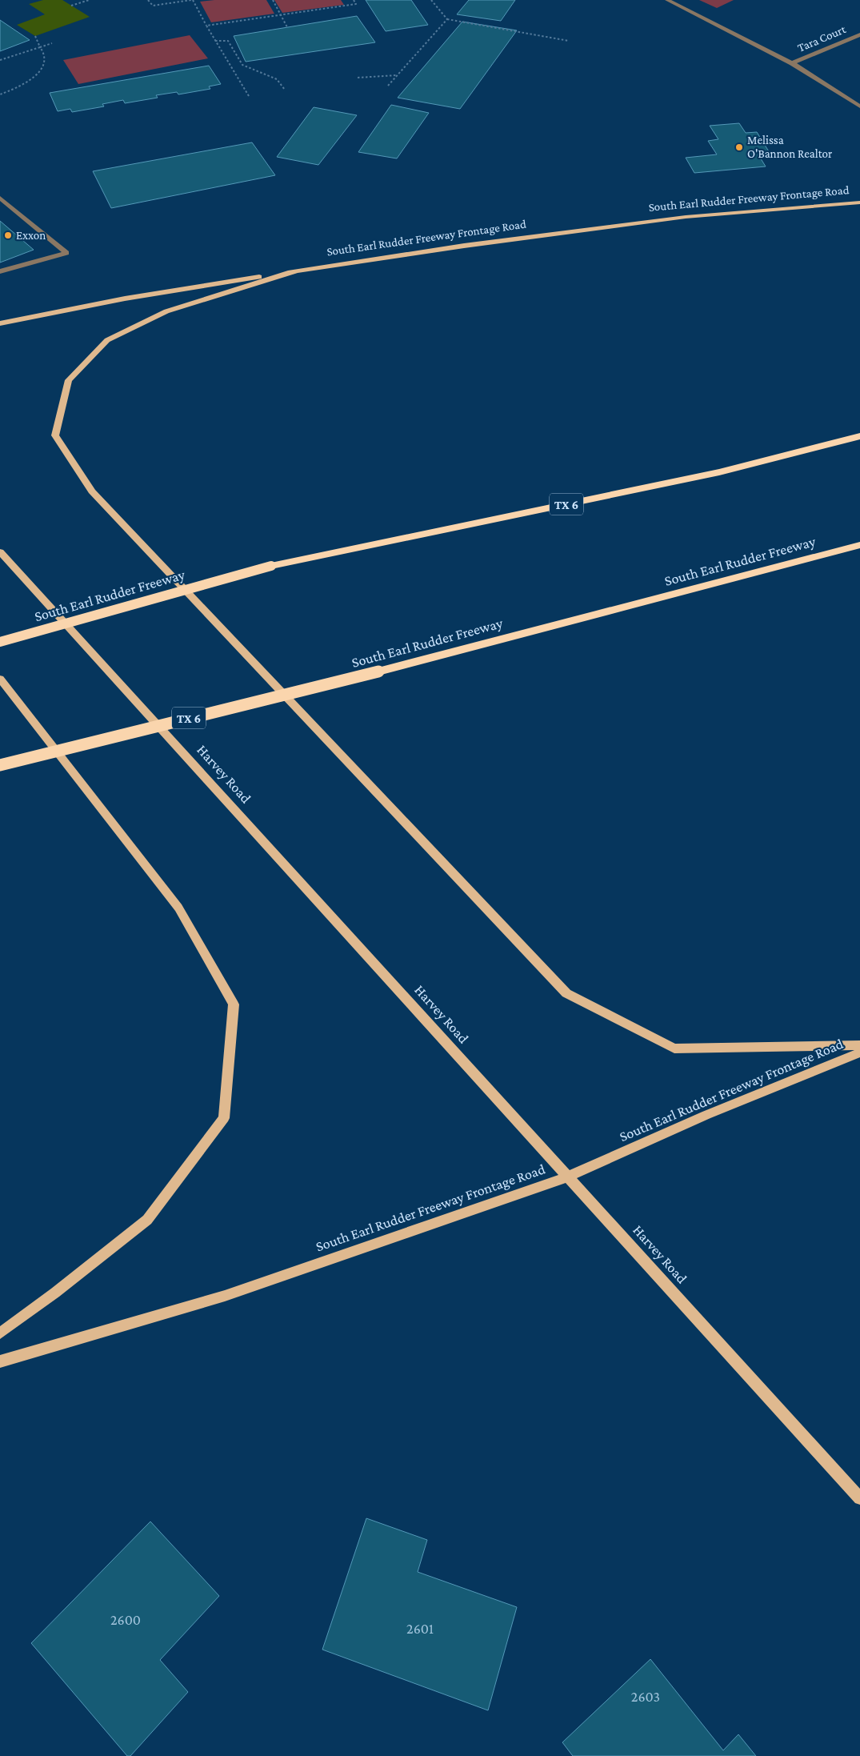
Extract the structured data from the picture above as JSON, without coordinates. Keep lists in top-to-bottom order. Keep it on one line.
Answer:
{"streets":{"highway":["TX 6","South Earl Rudder Freeway"],"main road":["South Earl Rudder Freeway Frontage Road","Harvey Road"],"street":["Tara Court"]},"crossings":[["South Earl Rudder Freeway Frontage Road","Harvey Road"]],"places":["Melissa O'Bannon Realtor","Exxon"],"house_numbers":["2600","2601","2603"]}
